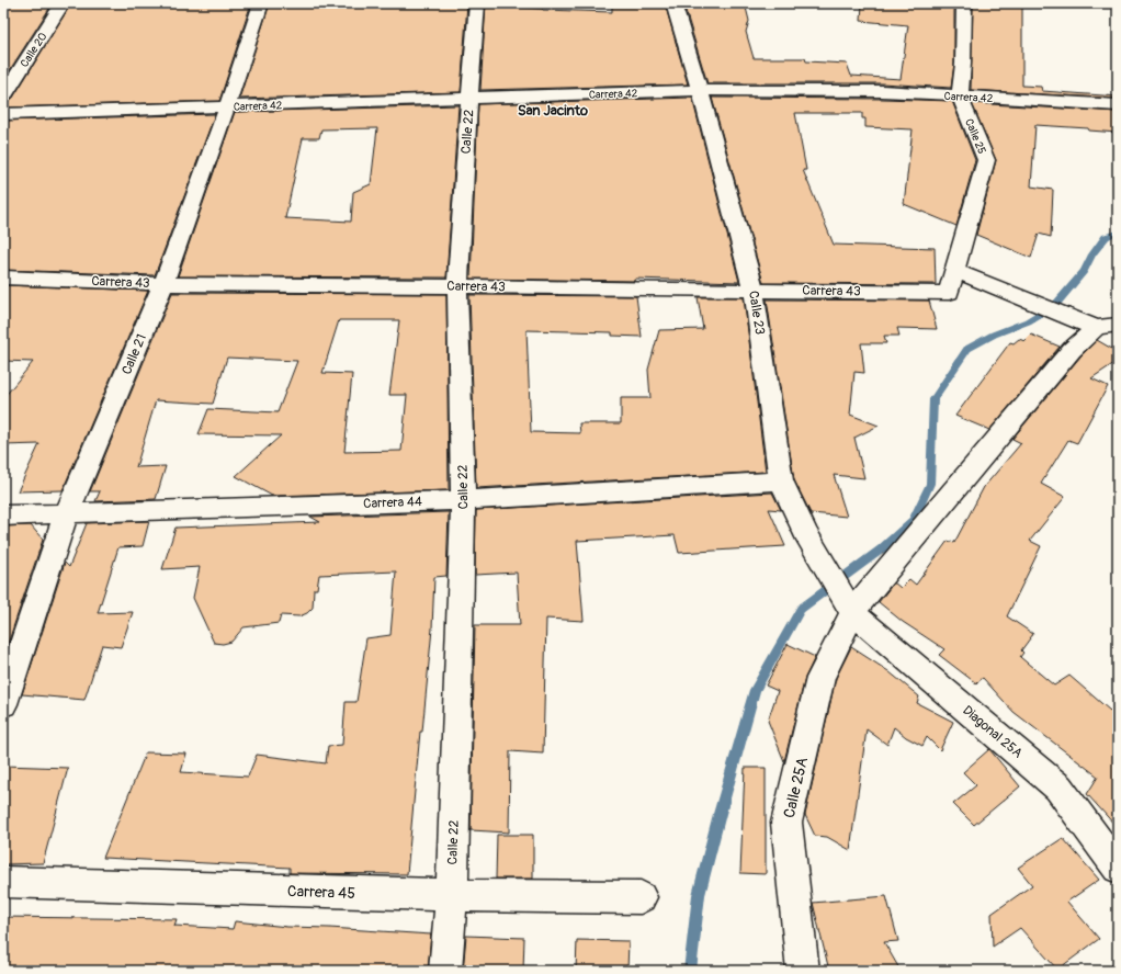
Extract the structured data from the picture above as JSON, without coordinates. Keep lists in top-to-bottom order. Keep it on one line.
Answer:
{"streets":{"street":["Calle 20","Carrera 42","Calle 22","Calle 25","Carrera 43","Calle 23","Calle 21","Carrera 44","Diagonal 25A","Calle 25A","Carrera 45"]},"crossings":[["Carrera 42","Calle 22"],["Carrera 42","Calle 25"],["Carrera 42","Calle 23"],["Carrera 42","Calle 21"],["Calle 22","Carrera 43"],["Calle 22","Carrera 44"],["Calle 22","Carrera 45"],["Calle 25","Carrera 43"],["Carrera 43","Calle 23"],["Carrera 43","Calle 21"],["Calle 23","Carrera 44"],["Calle 23","Diagonal 25A"],["Calle 23","Calle 25A"],["Calle 21","Carrera 44"],["Diagonal 25A","Calle 25A"]],"districts":["San Jacinto"]}
